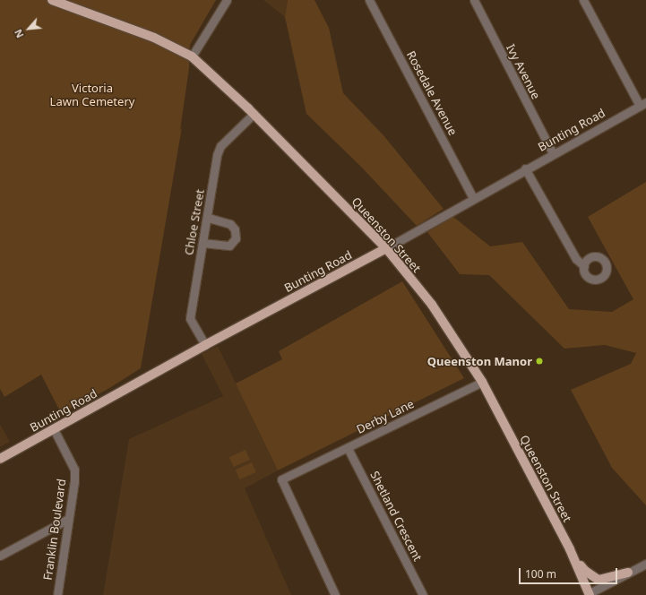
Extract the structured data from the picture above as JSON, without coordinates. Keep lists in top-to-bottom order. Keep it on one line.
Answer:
{"streets":{"main road":["Bunting Road","Queenston Street"],"street":["Ivy Avenue","Rosedale Avenue","Chloe Street","Derby Lane","Shetland Crescent","Franklin Boulevard"]},"crossings":[["Ivy Avenue","Bunting Road"],["Rosedale Avenue","Bunting Road"],["Bunting Road","Chloe Street"],["Bunting Road","Queenston Street"],["Bunting Road","Franklin Boulevard"],["Chloe Street","Queenston Street"],["Queenston Street","Derby Lane"],["Derby Lane","Shetland Crescent"]],"parks":["Victoria Lawn Cemetery"],"places":["Queenston Manor"],"scale_bar":"100 m","north":"bottom left"}
